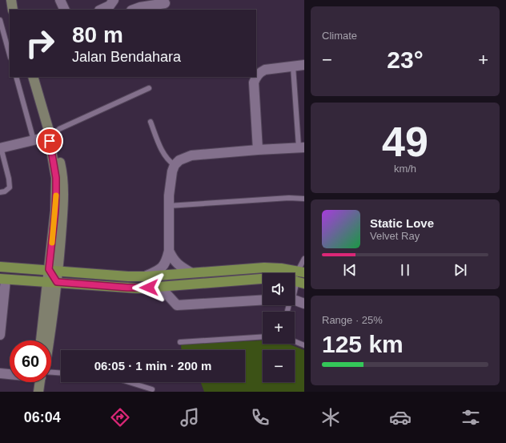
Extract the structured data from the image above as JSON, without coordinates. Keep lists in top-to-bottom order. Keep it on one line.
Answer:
{"page":{"tile":["Climate",["49","km/h"],["Range · 25%","125 km"]],"turn":["80 m","Jalan Bendahara"],"heat":["−","23°","+"],"song":["Static Love","Velvet Ray"],"map_buttons":["+","−"],"limit":"60","trip":"06:05 · 1 min · 200 m","tabs":"06:04"}}
